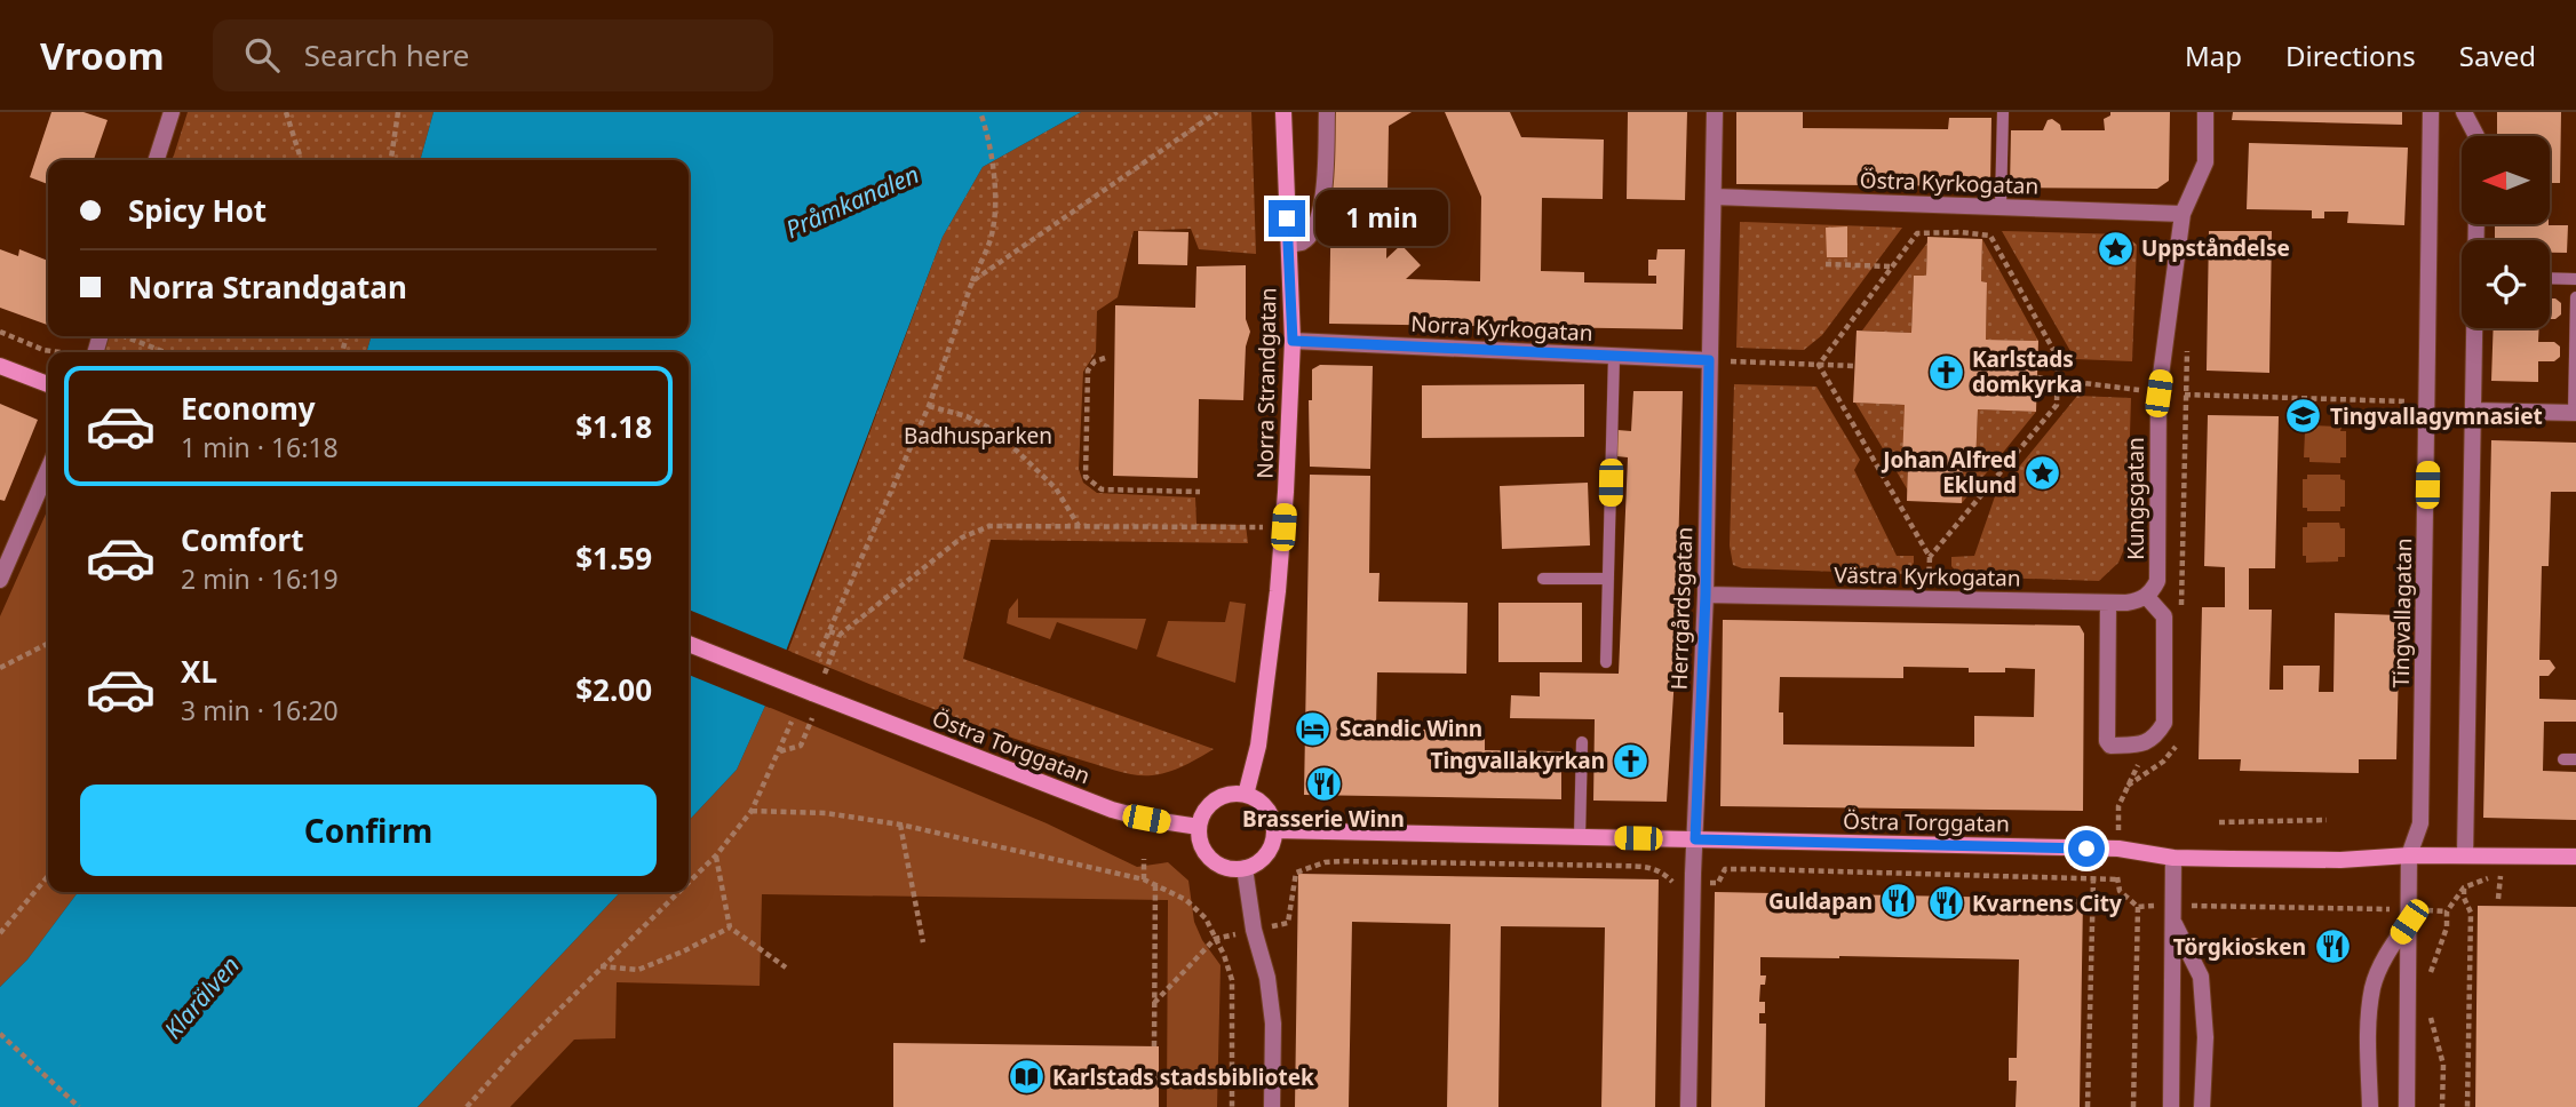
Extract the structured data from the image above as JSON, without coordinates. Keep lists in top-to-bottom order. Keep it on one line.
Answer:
{"streets":{"street":["Östra Kyrkogatan","Norra Kyrkogatan","Norra Strandgatan","Kungsgatan","Västra Kyrkogatan","Herrgårdsgatan","Tingvallagatan","Östra Torggatan"]},"crossings":[["Östra Kyrkogatan","Kungsgatan"],["Östra Kyrkogatan","Herrgårdsgatan"],["Norra Kyrkogatan","Norra Strandgatan"],["Norra Kyrkogatan","Herrgårdsgatan"],["Norra Strandgatan","Östra Torggatan"],["Kungsgatan","Västra Kyrkogatan"],["Västra Kyrkogatan","Herrgårdsgatan"],["Herrgårdsgatan","Östra Torggatan"],["Tingvallagatan","Östra Torggatan"]],"water":["Pråmkanalen","Klarälven"],"parks":["Badhusparken"],"places":{"place":["Uppståndelse","Johan Alfred Eklund"],"church":["Karlstads domkyrka","Tingvallakyrkan"],"school or university":["Tingvallagymnasiet"],"hotel":["Scandic Winn"],"restaurant":["Brasserie Winn","Guldapan","Kvarnens City","Törgkiosken"],"library":["Karlstads stadsbibliotek"]},"north":"left","page":{"header":"Vroom","search":"Search here","nav":["Map","Directions","Saved"],"banner":["Spicy Hot","Norra Strandgatan"],"bubble":"1 min","list":[{"name":"Economy","note":"1 min · 16:18","value":"$1.18"},{"name":"Comfort","note":"2 min · 16:19","value":"$1.59"},{"name":"XL","note":"3 min · 16:20","value":"$2.00"}],"buttons":"Confirm"}}
